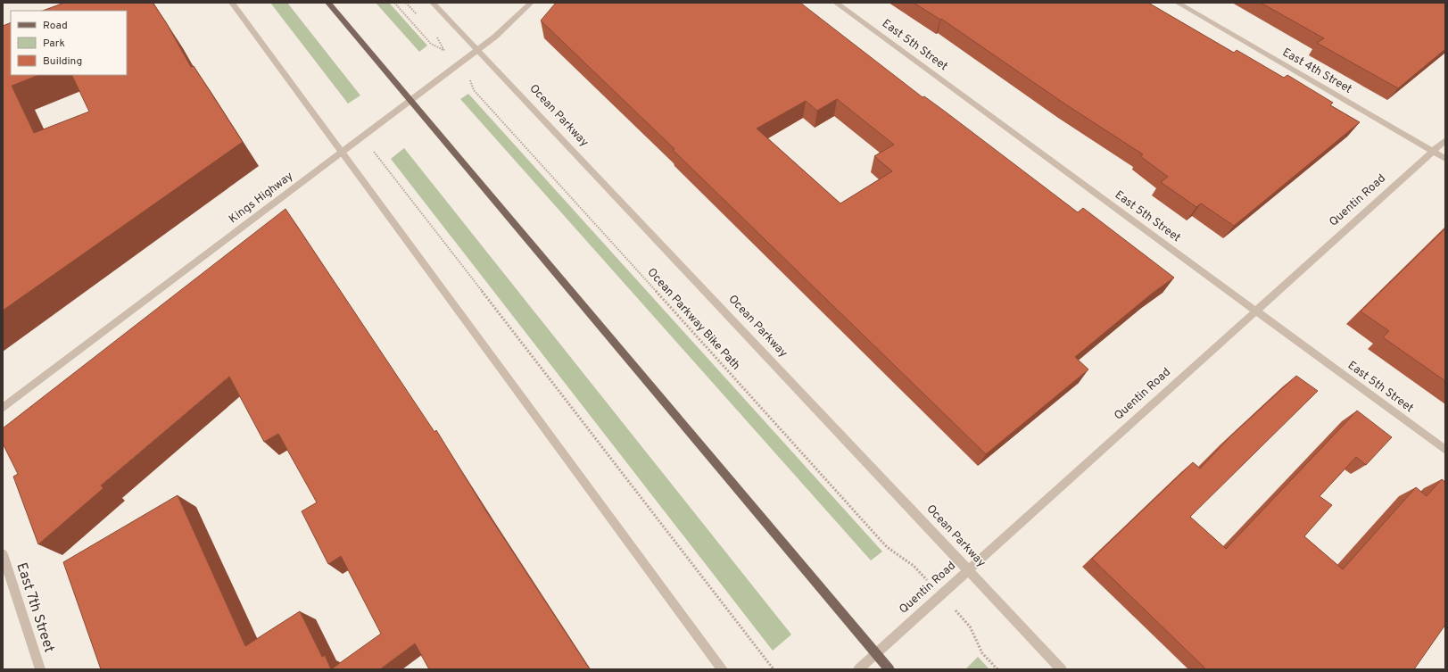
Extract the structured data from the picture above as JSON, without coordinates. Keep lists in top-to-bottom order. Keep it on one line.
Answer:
{"streets":{"street":["East 5th Street","East 4th Street","Ocean Parkway","Kings Highway","Quentin Road","East 7th Street"],"path":["Ocean Parkway Bike Path"]},"crossings":[["East 5th Street","Quentin Road"],["East 4th Street","Quentin Road"],["Ocean Parkway","Kings Highway"],["Ocean Parkway","Quentin Road"]],"legend":["Road","Park","Building"]}
